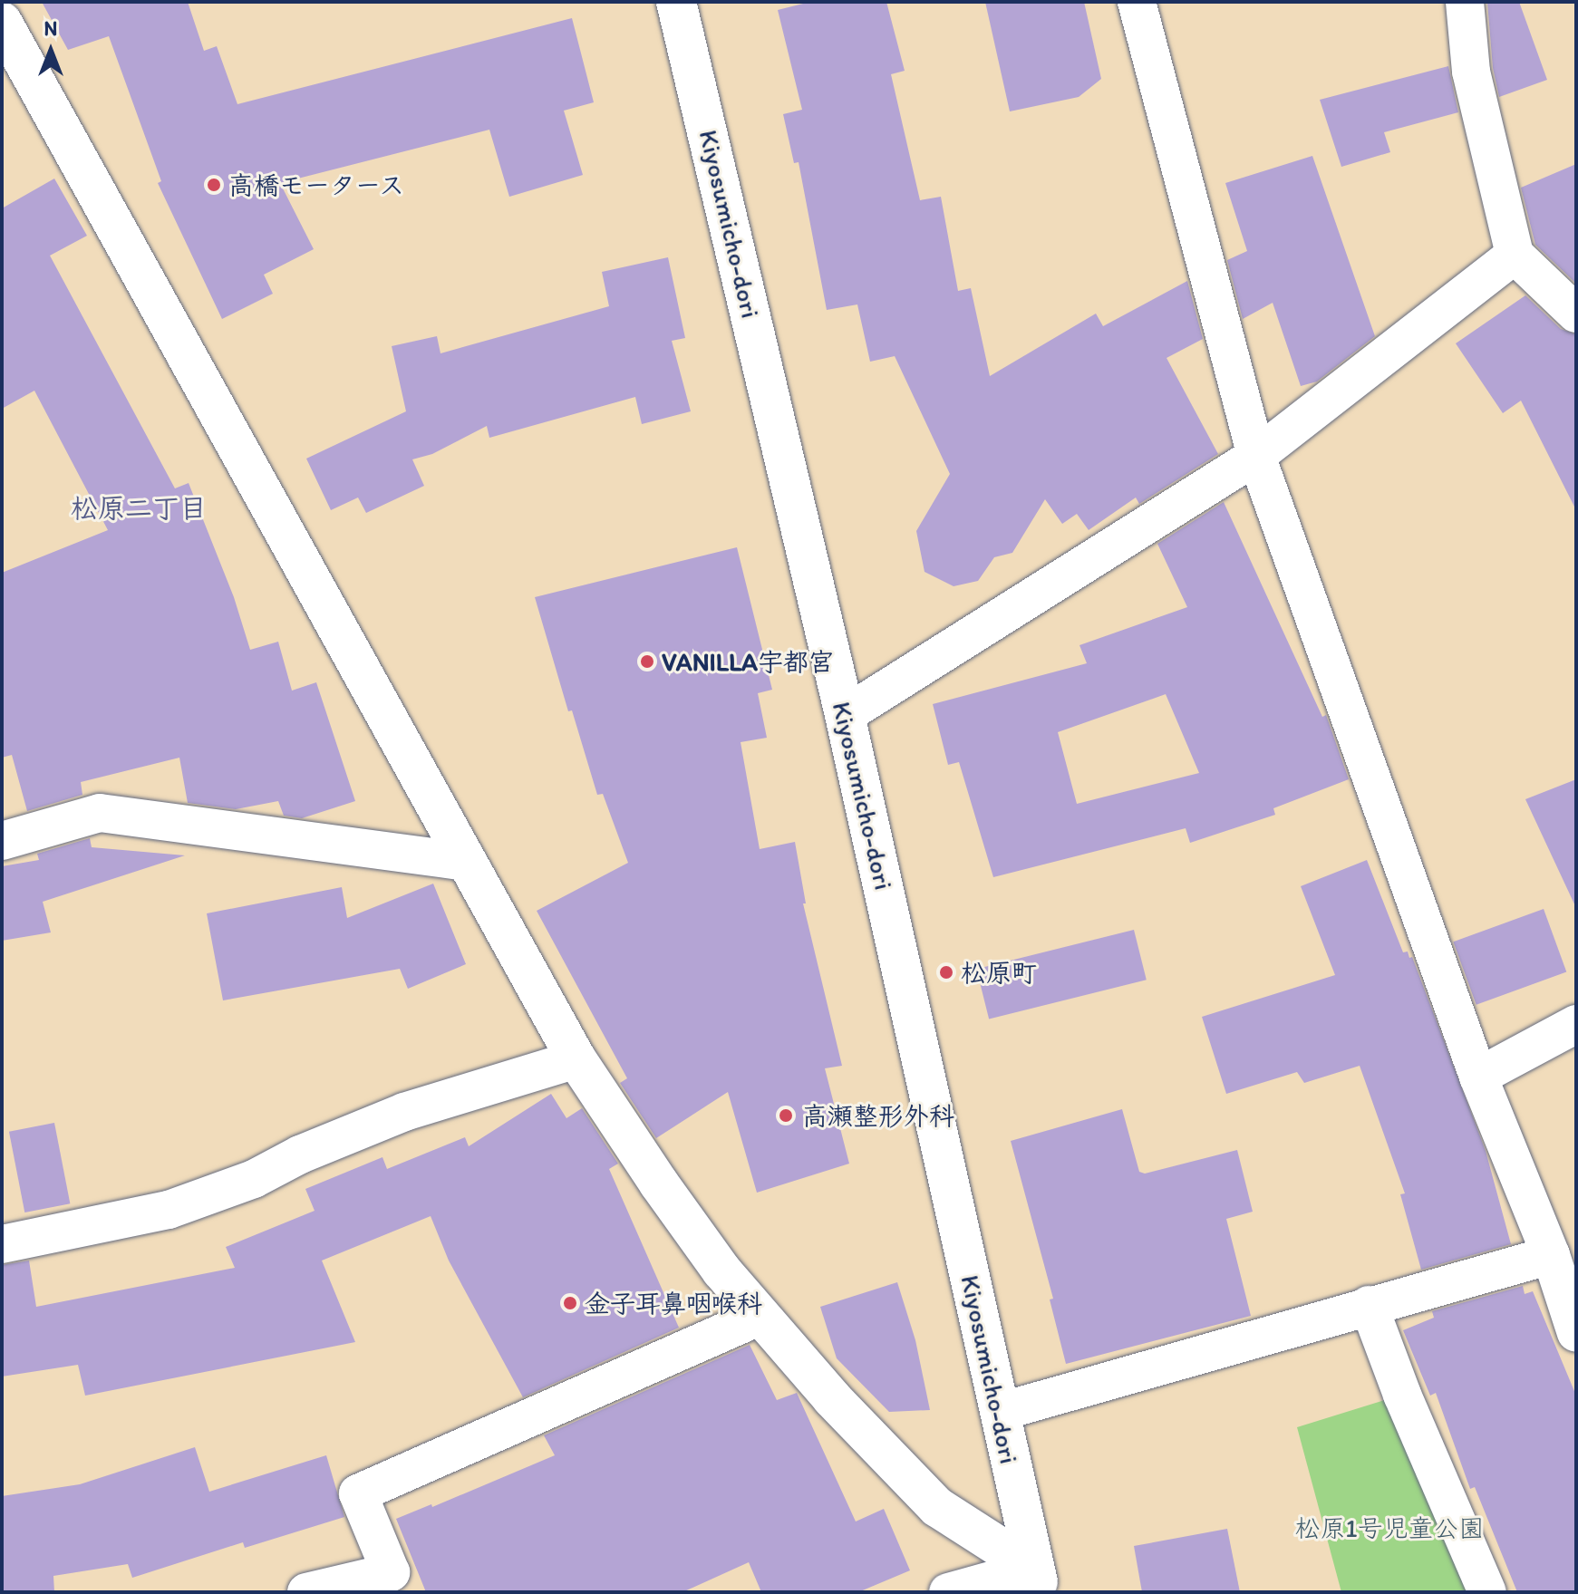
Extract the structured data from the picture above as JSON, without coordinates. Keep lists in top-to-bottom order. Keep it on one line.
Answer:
{"streets":{"street":["Kiyosumicho-dori"]},"districts":["松原二丁目"],"parks":["松原1号児童公園"],"places":["高橋モータース","VANILLA宇都宮","松原町","高瀬整形外科","金子耳鼻咽喉科"],"north":"top"}
